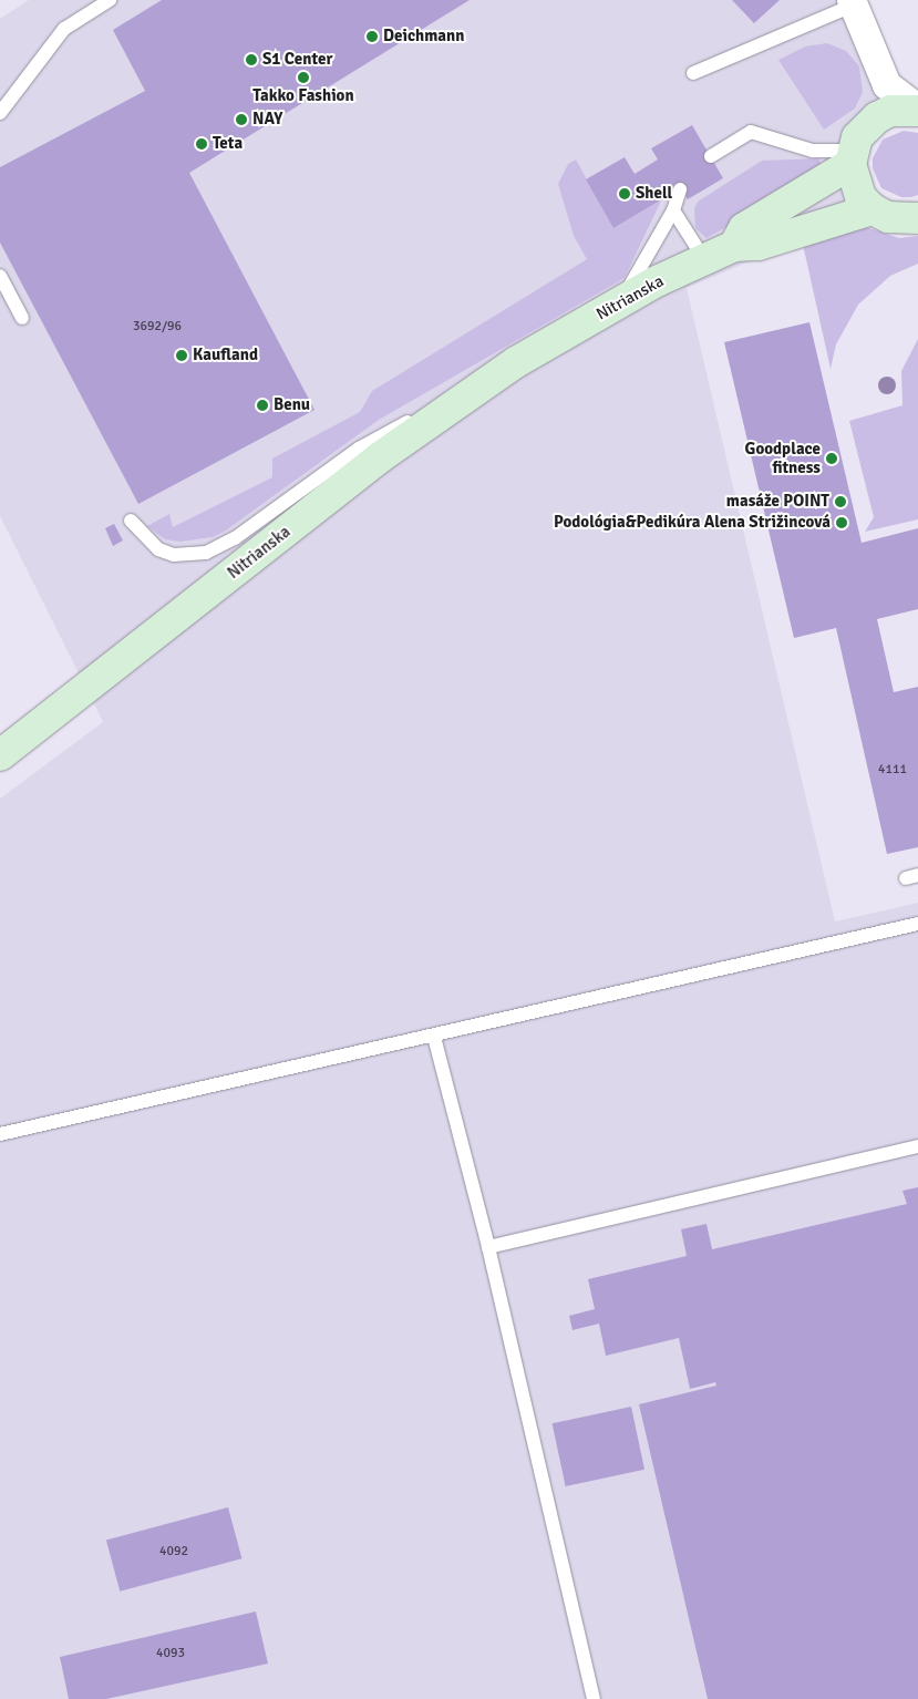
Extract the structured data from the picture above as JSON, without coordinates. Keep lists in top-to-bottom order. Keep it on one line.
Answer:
{"streets":{"main road":["Nitrianska"]},"places":["Deichmann","S1 Center","Takko Fashion","NAY","Teta","Shell","Kaufland","Benu","Goodplace fitness","masáže POINT","Podológia&Pedikúra Alena Strižincová"],"house_numbers":["3692/96","4111","4092","4093"]}
